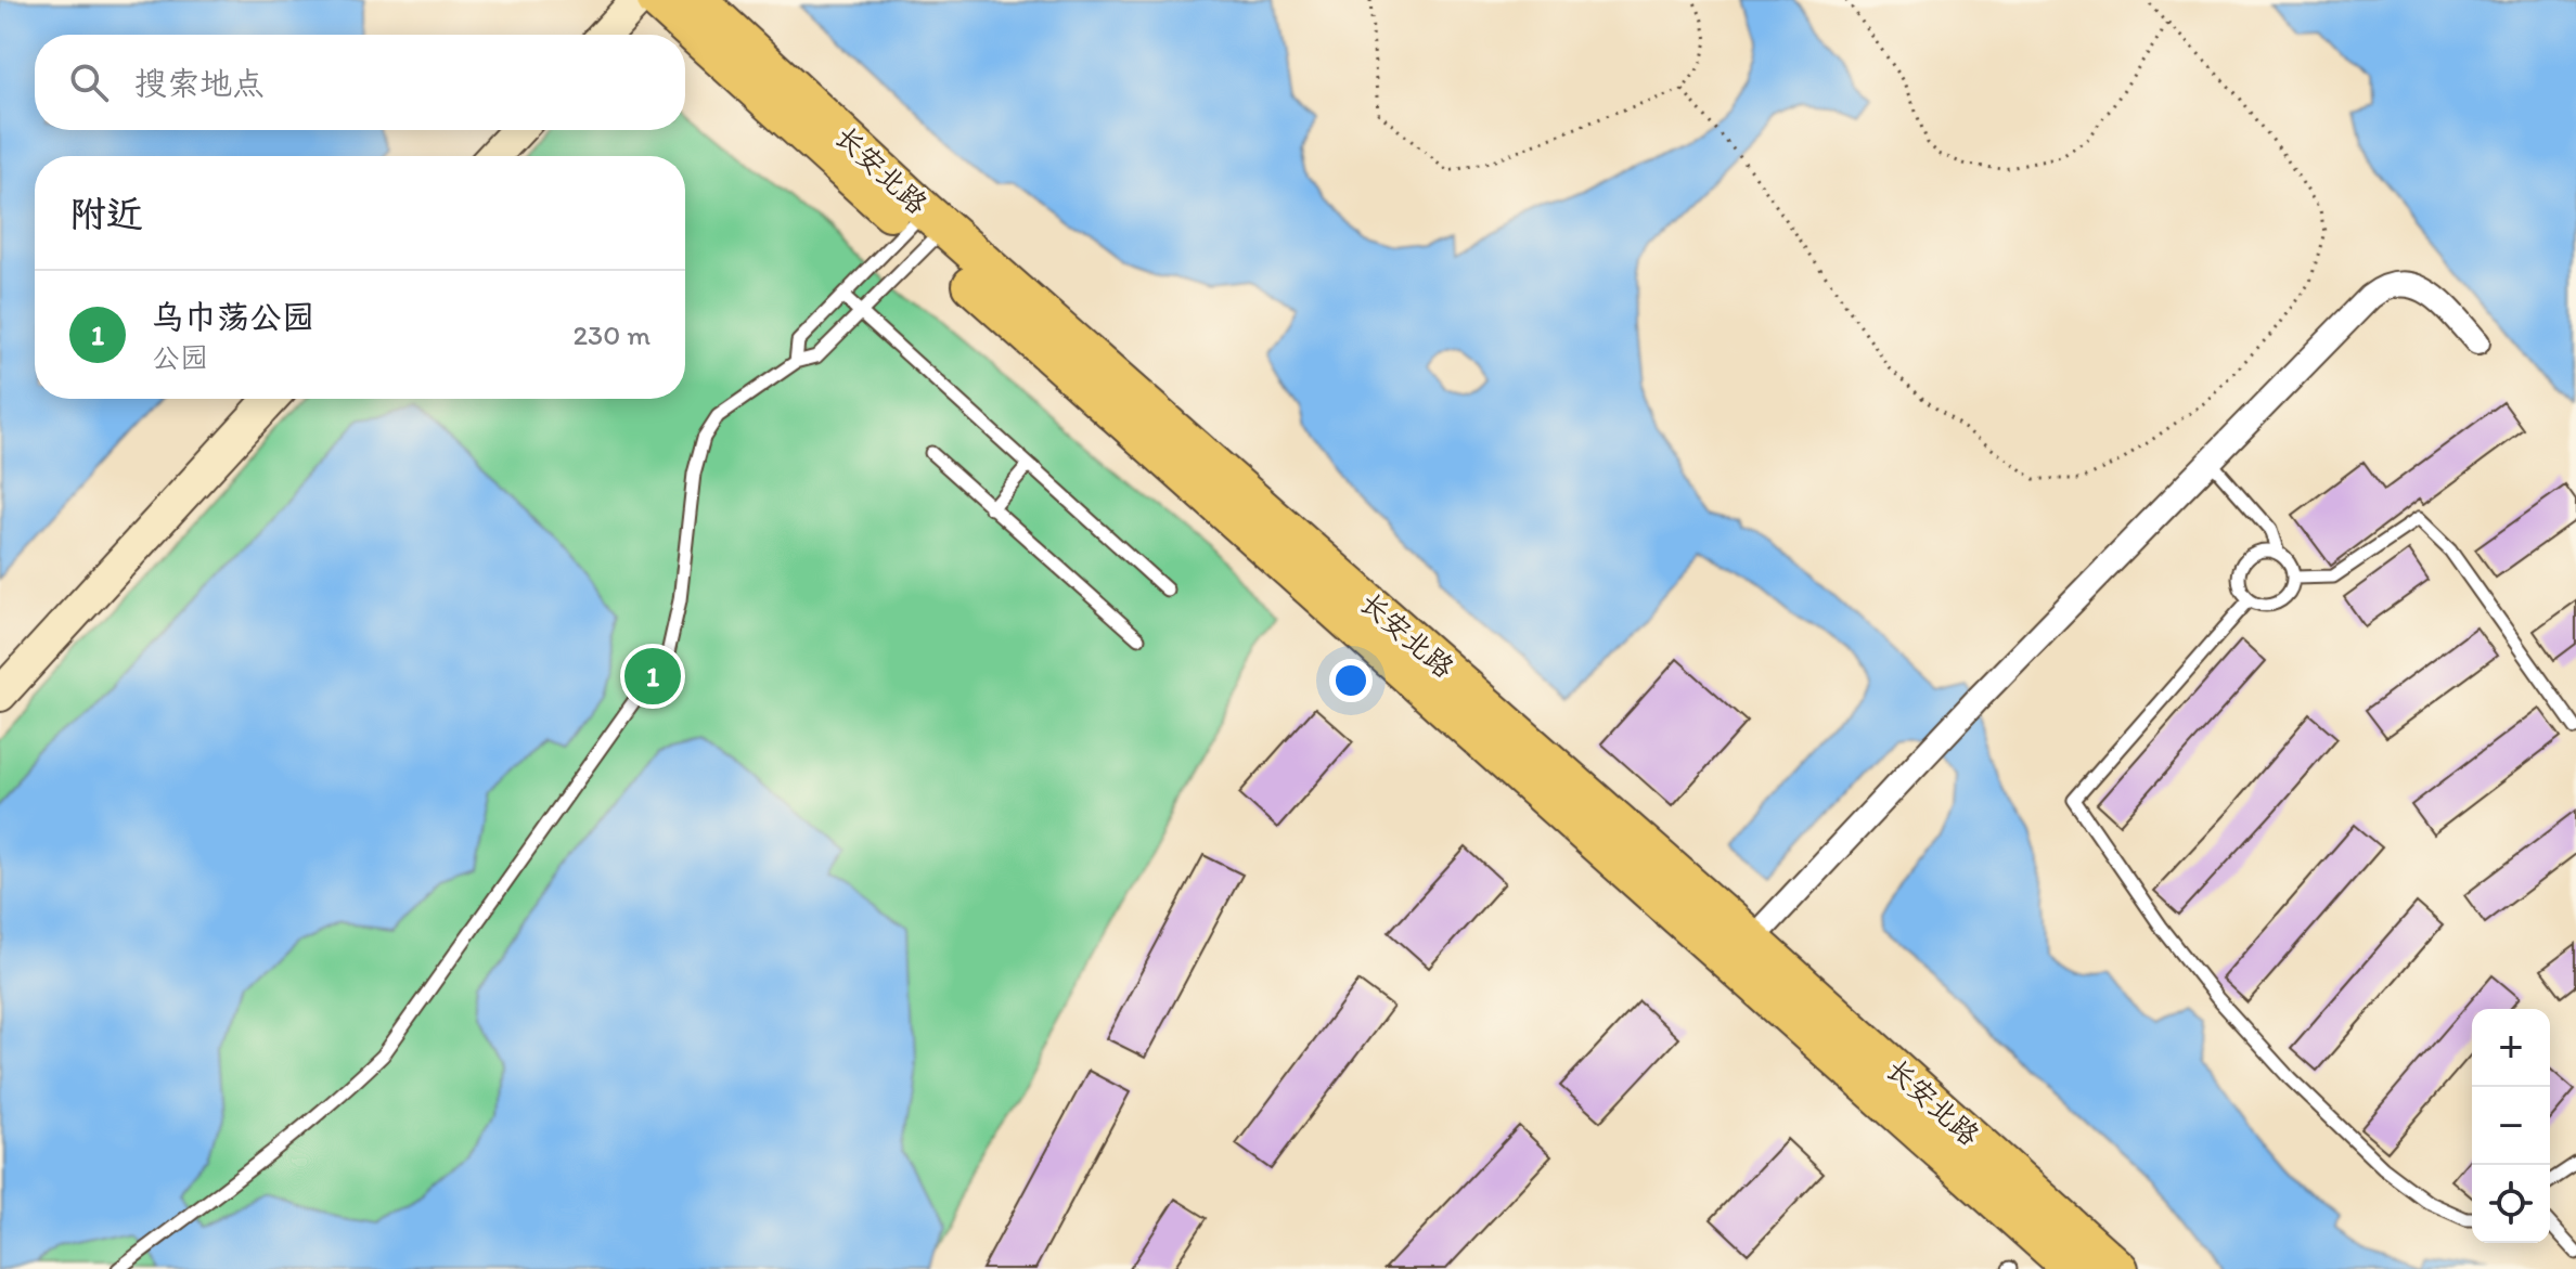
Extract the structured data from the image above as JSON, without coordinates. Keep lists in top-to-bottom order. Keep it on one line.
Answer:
{"streets":{"main road":["长安北路"]},"page":{"search":"搜索地点","heading":"附近","list":[{"mark":"1","name":"乌巾荡公园","note":"公园","value":"230 m"}],"pins":"1","map_buttons":["+","−"]}}
